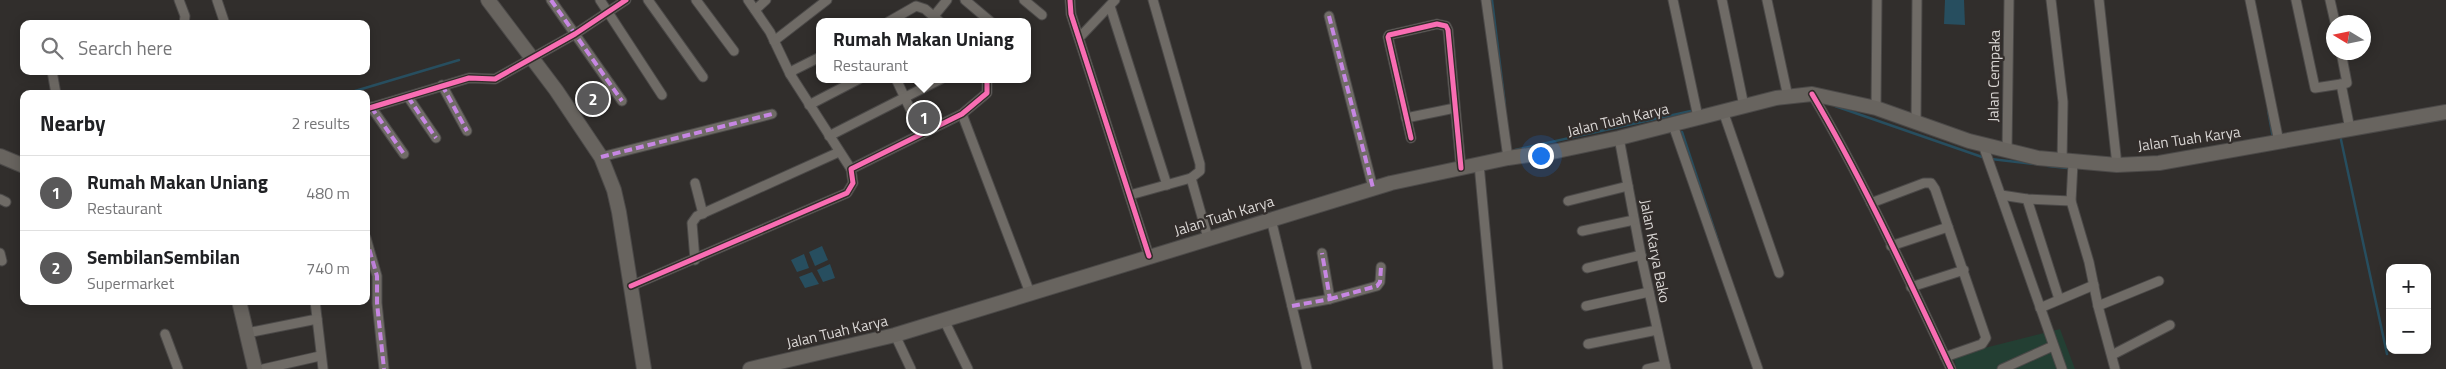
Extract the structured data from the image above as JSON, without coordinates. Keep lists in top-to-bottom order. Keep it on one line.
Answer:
{"streets":{"main road":["Jalan Tuah Karya"],"street":["Jalan Cempaka","Jalan Karya Bako"]},"crossings":[["Jalan Cempaka","Jalan Tuah Karya"],["Jalan Tuah Karya","Jalan Karya Bako"]],"north":"left","page":{"popup":["Rumah Makan Uniang","Restaurant"],"search":"Search here","pins":["2","1"],"heading":["Nearby","2 results"],"list":[{"mark":"1","name":"Rumah Makan Uniang","note":"Restaurant","value":"480 m"},{"mark":"2","name":"SembilanSembilan","note":"Supermarket","value":"740 m"}],"map_buttons":["+","−"]}}
